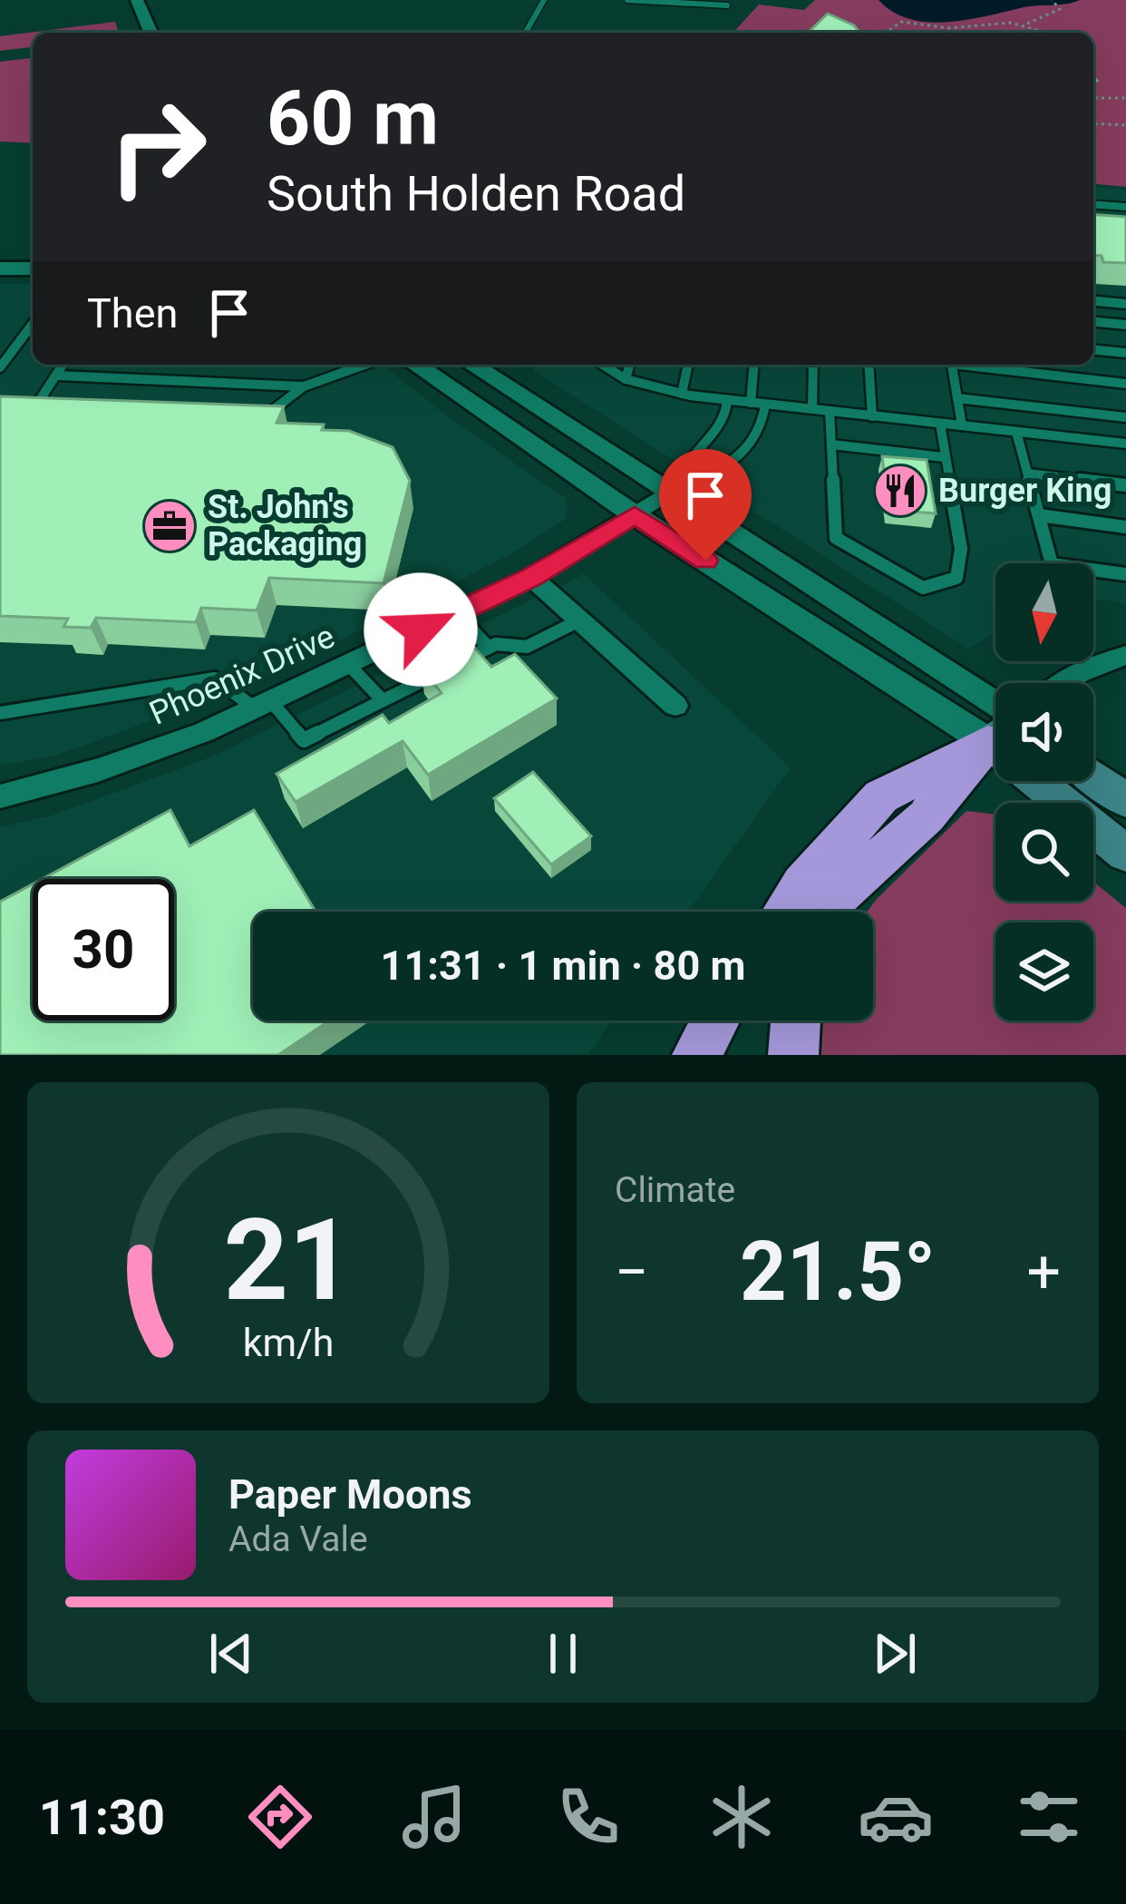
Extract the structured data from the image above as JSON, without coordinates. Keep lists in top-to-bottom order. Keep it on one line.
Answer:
{"streets":{"street":["Phoenix Drive"]},"places":{"restaurant":["Burger King"],"office":["St. John's Packaging"]},"north":"bottom","page":{"turn":["60 m","South Holden Road"],"then":"Then","limit":"30","trip":"11:31 · 1 min · 80 m","tile":"Climate","heat":["−","21.5°","+"],"song":["Paper Moons","Ada Vale"],"tabs":"11:30","gauge":["21","km/h"]}}
